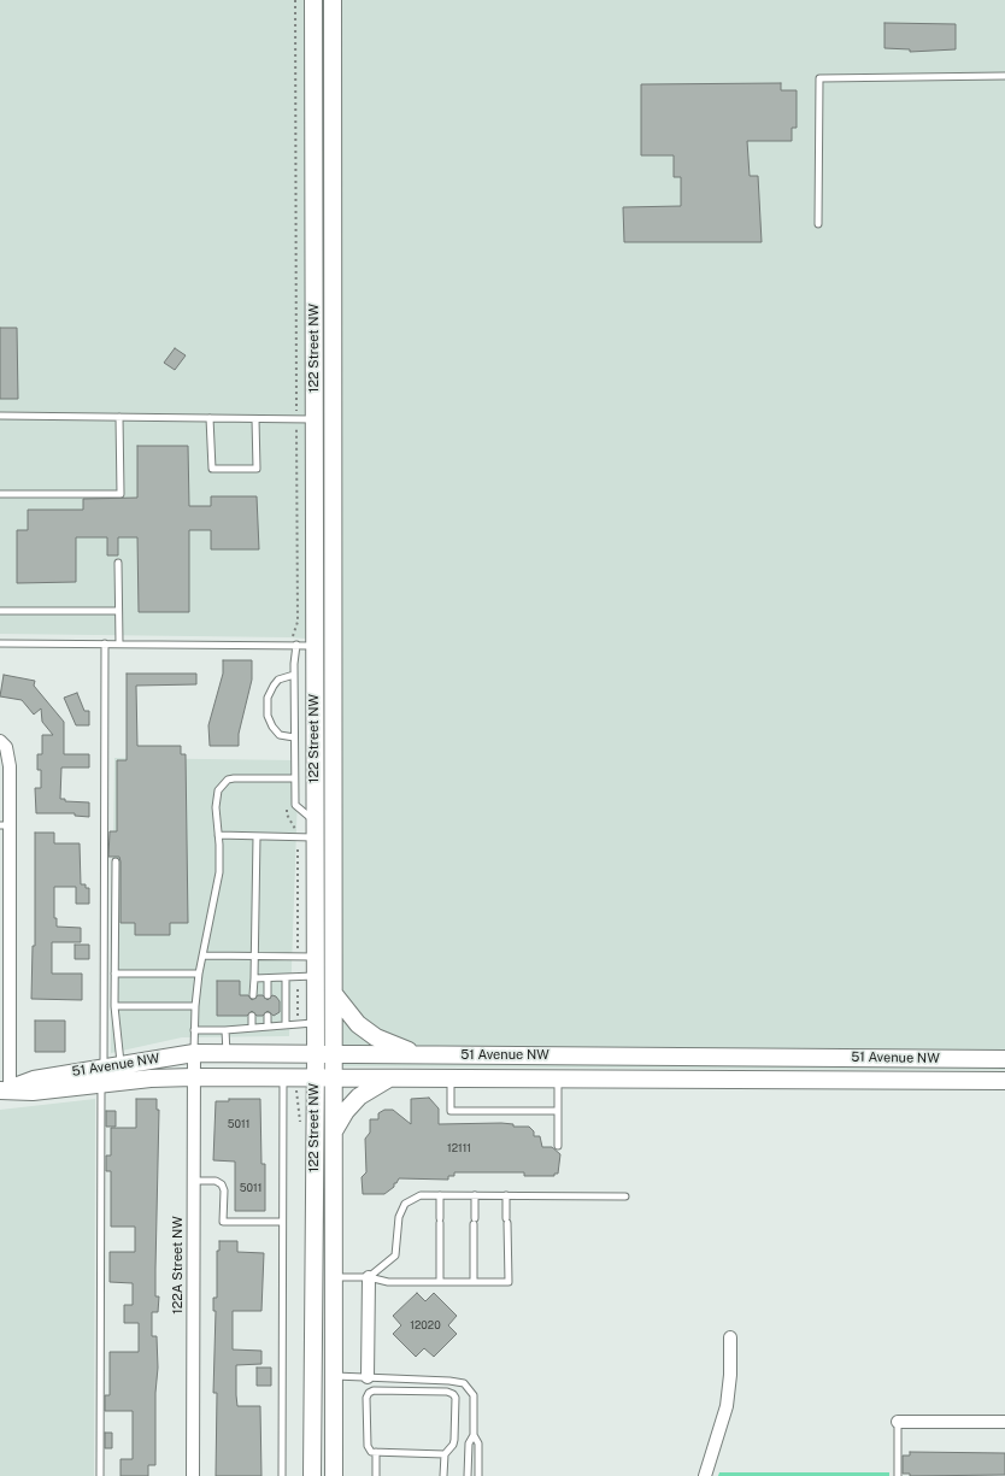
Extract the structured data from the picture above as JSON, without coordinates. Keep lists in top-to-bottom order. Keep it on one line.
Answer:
{"streets":{"main road":["122 Street NW","51 Avenue NW"],"street":["122A Street NW"]},"crossings":[["122 Street NW","51 Avenue NW"],["51 Avenue NW","122A Street NW"]],"house_numbers":["5011","12111","5011","12020"]}
